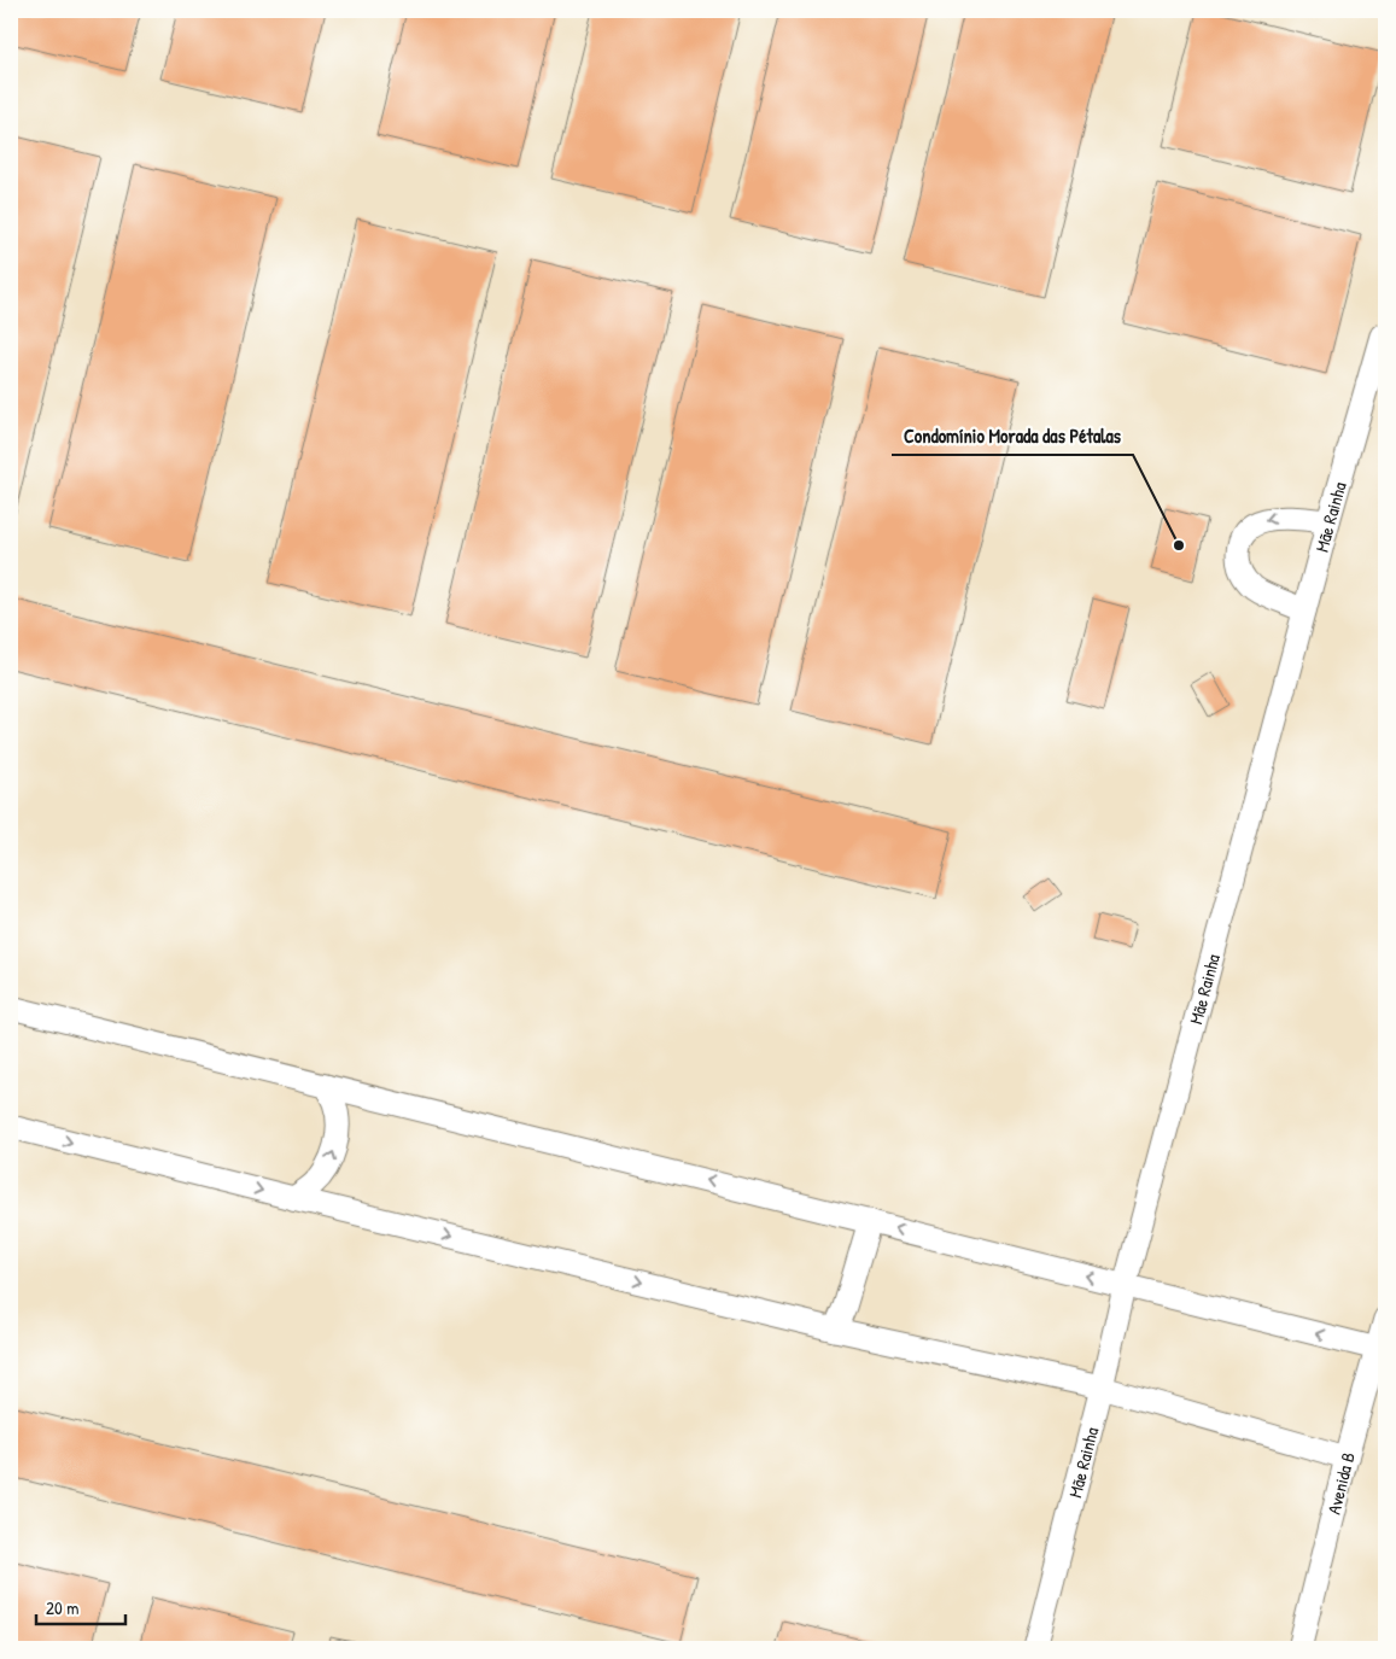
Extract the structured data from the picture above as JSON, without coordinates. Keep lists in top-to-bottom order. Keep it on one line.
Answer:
{"streets":{"street":["Mãe Rainha","Avenida B"]},"places":["Condomínio Morada das Pétalas"],"scale_bar":"20 m"}
